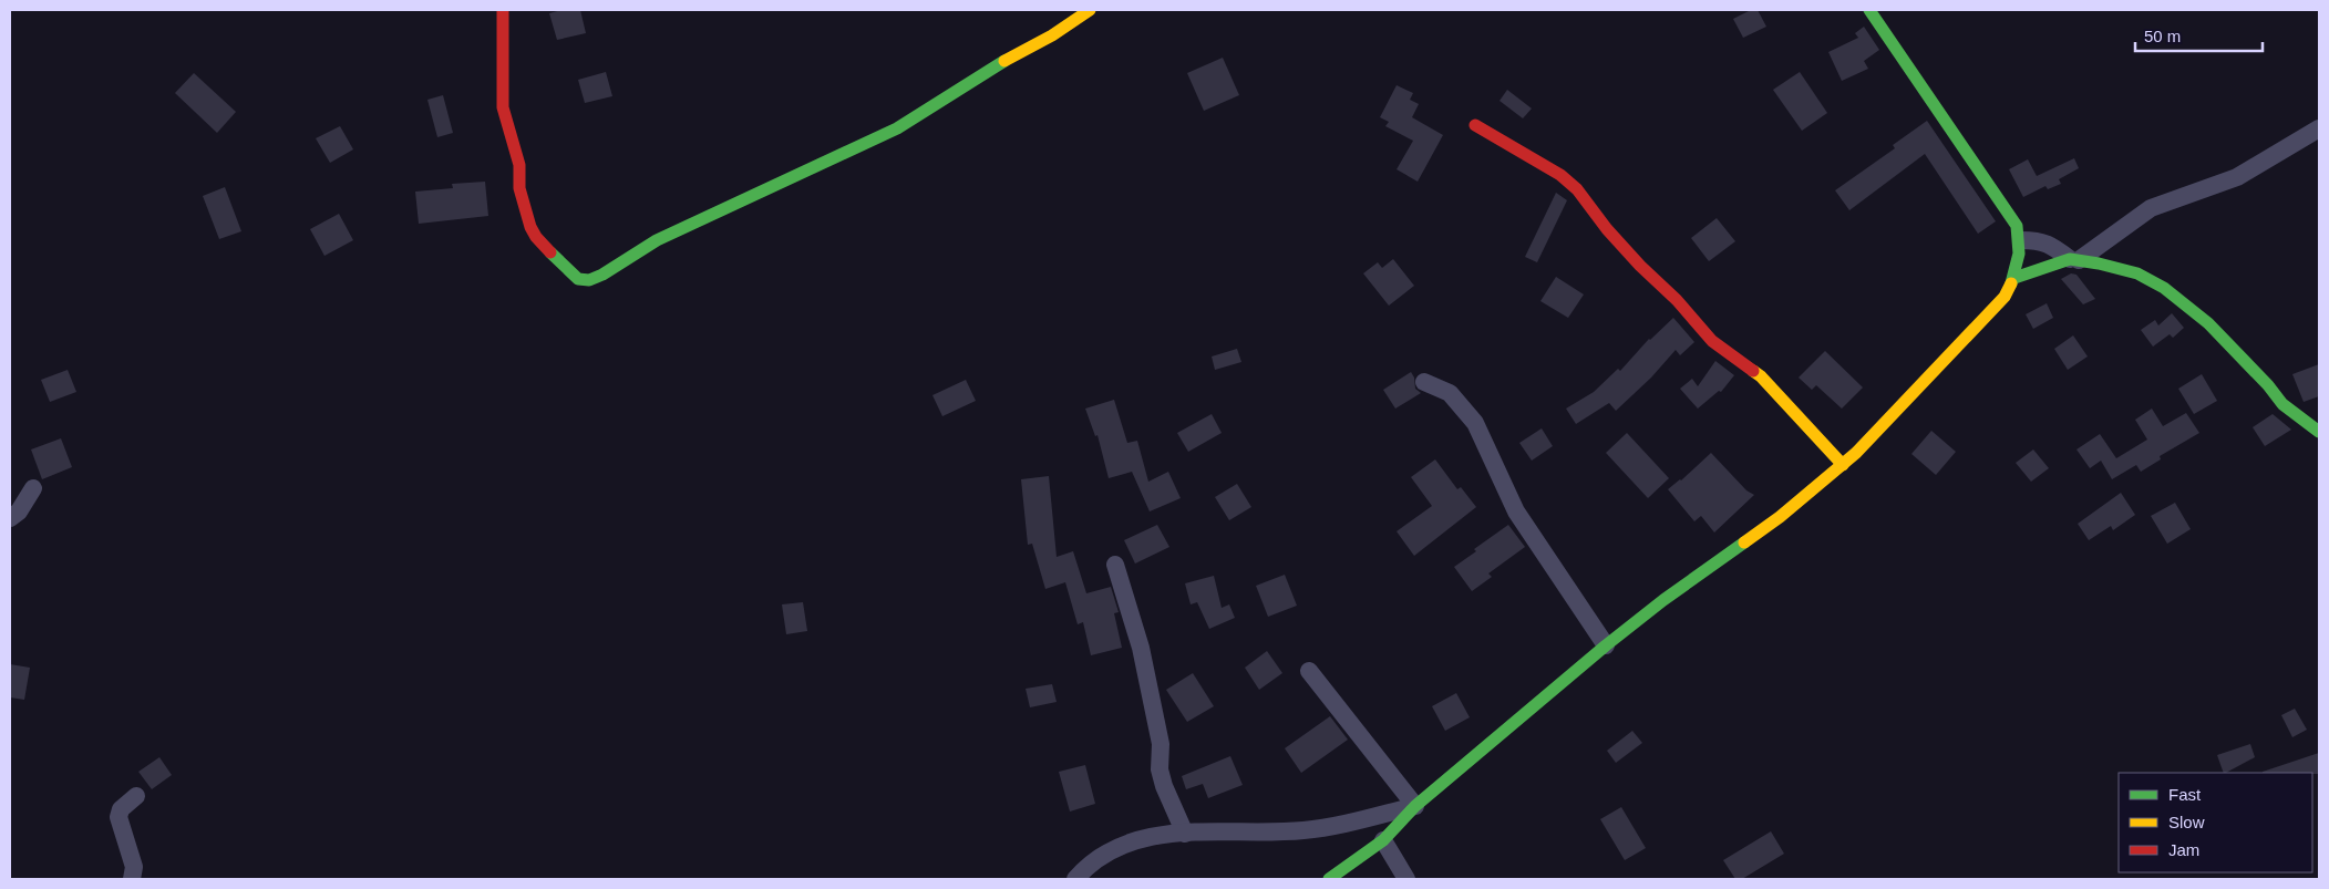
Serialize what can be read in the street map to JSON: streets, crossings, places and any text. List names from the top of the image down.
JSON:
{
  "legend": ["Fast", "Slow", "Jam"],
  "scale_bar": "50 m"
}
